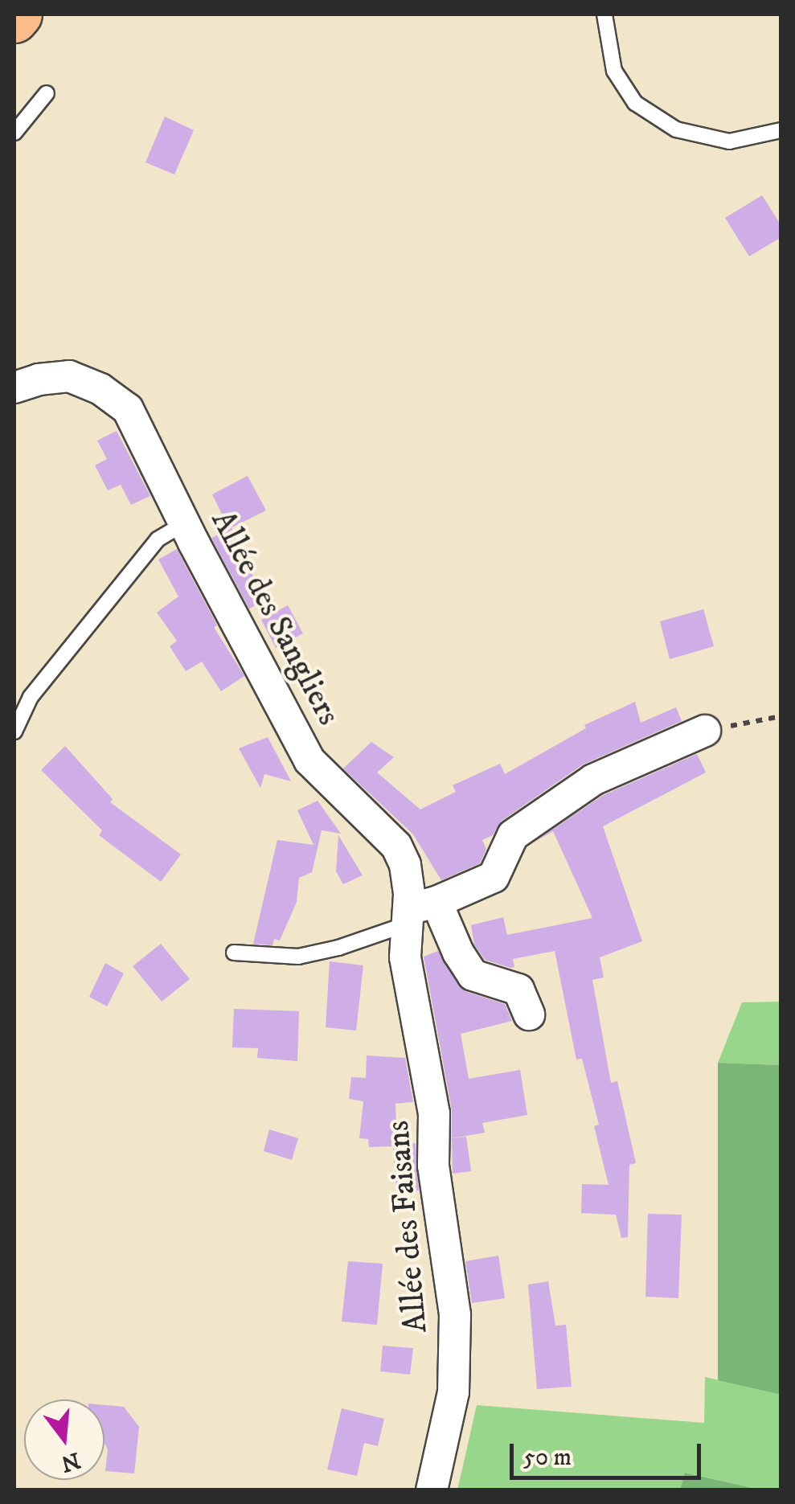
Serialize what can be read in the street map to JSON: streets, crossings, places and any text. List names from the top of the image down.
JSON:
{
  "streets": {
    "street": ["Allée des Sangliers", "Allée des Faisans"]
  },
  "crossings": [
    ["Allée des Sangliers", "Allée des Faisans"]
  ],
  "scale_bar": "50 m",
  "north": "bottom"
}
